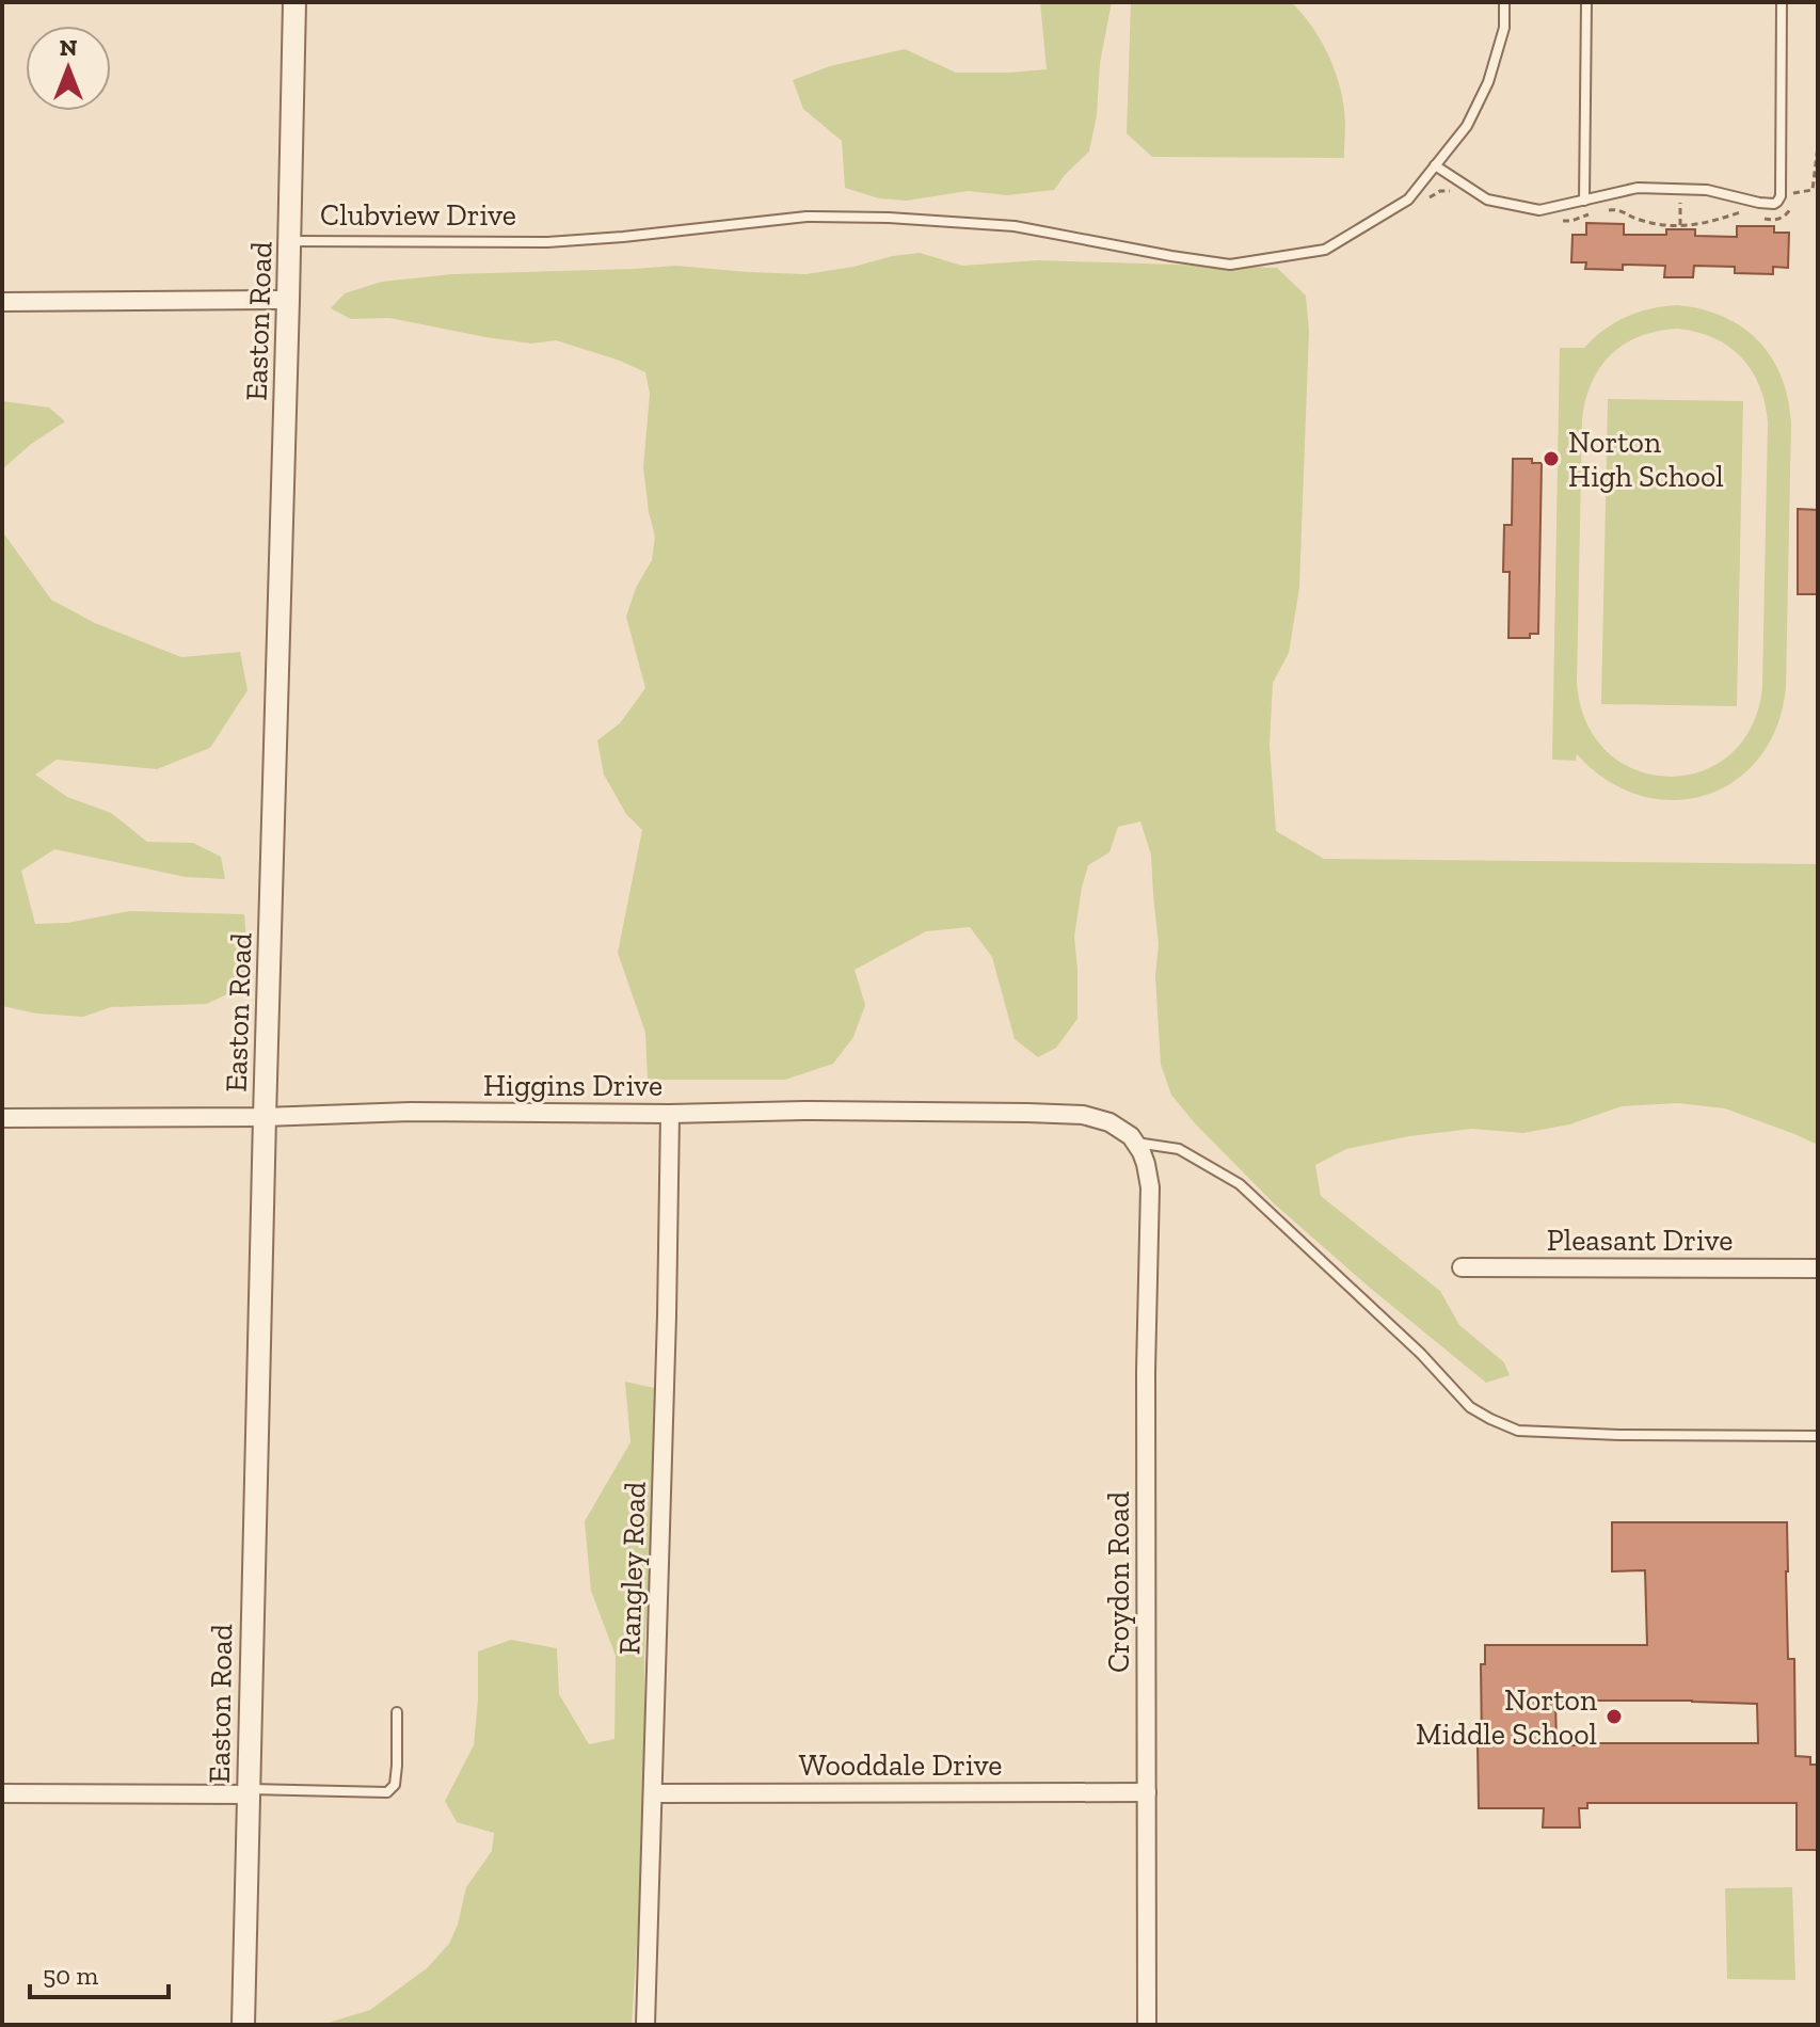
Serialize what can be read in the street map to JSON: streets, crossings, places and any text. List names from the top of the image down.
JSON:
{
  "streets": {
    "street": [
      "Easton Road",
      "Higgins Drive",
      "Pleasant Drive",
      "Rangley Road",
      "Croydon Road",
      "Wooddale Drive"
    ],
    "lane": ["Clubview Drive"]
  },
  "crossings": [
    ["Clubview Drive", "Easton Road"],
    ["Easton Road", "Higgins Drive"],
    ["Higgins Drive", "Rangley Road"],
    ["Higgins Drive", "Croydon Road"],
    ["Rangley Road", "Wooddale Drive"],
    ["Croydon Road", "Wooddale Drive"]
  ],
  "places": ["Norton High School", "Norton Middle School"],
  "scale_bar": "50 m",
  "north": "top"
}
